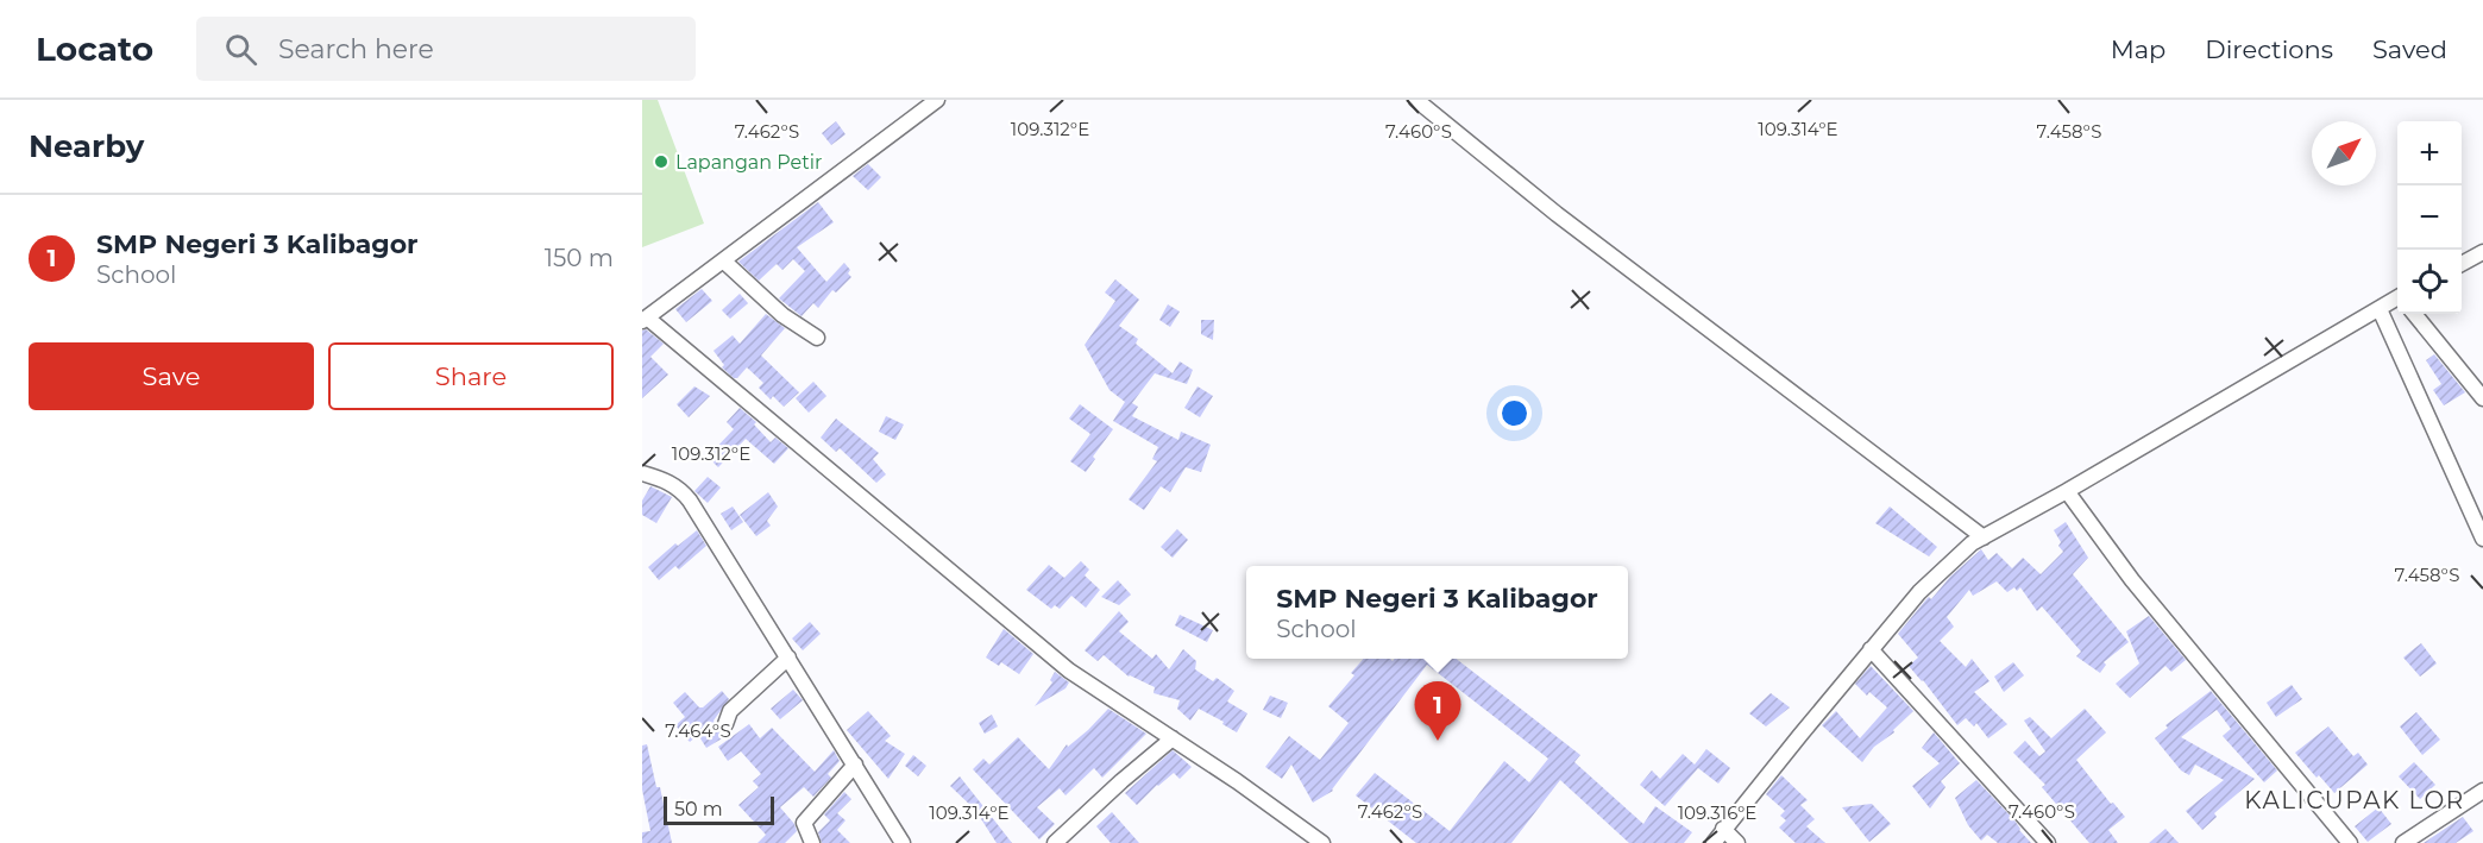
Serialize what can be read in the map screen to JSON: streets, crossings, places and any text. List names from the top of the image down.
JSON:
{
  "districts": ["KALICUPAK LOR"],
  "places": ["Lapangan Petir"],
  "scale_bar": "50 m",
  "north": "top right",
  "page": {
    "header": "Locato",
    "search": "Search here",
    "nav": ["Map", "Directions", "Saved"],
    "heading": "Nearby",
    "map_buttons": ["+", "−"],
    "list": [
      {
        "mark": "1",
        "name": "SMP Negeri 3 Kalibagor",
        "note": "School",
        "value": "150 m"
      }
    ],
    "buttons": ["Save", "Share"],
    "popup": ["SMP Negeri 3 Kalibagor", "School"],
    "pins": "1",
    "scale": "50 m"
  },
  "coordinates": [
    "109.312°E",
    "109.314°E",
    "7.462°S",
    "7.460°S",
    "7.458°S",
    "7.464°S",
    "109.316°E"
  ]
}
